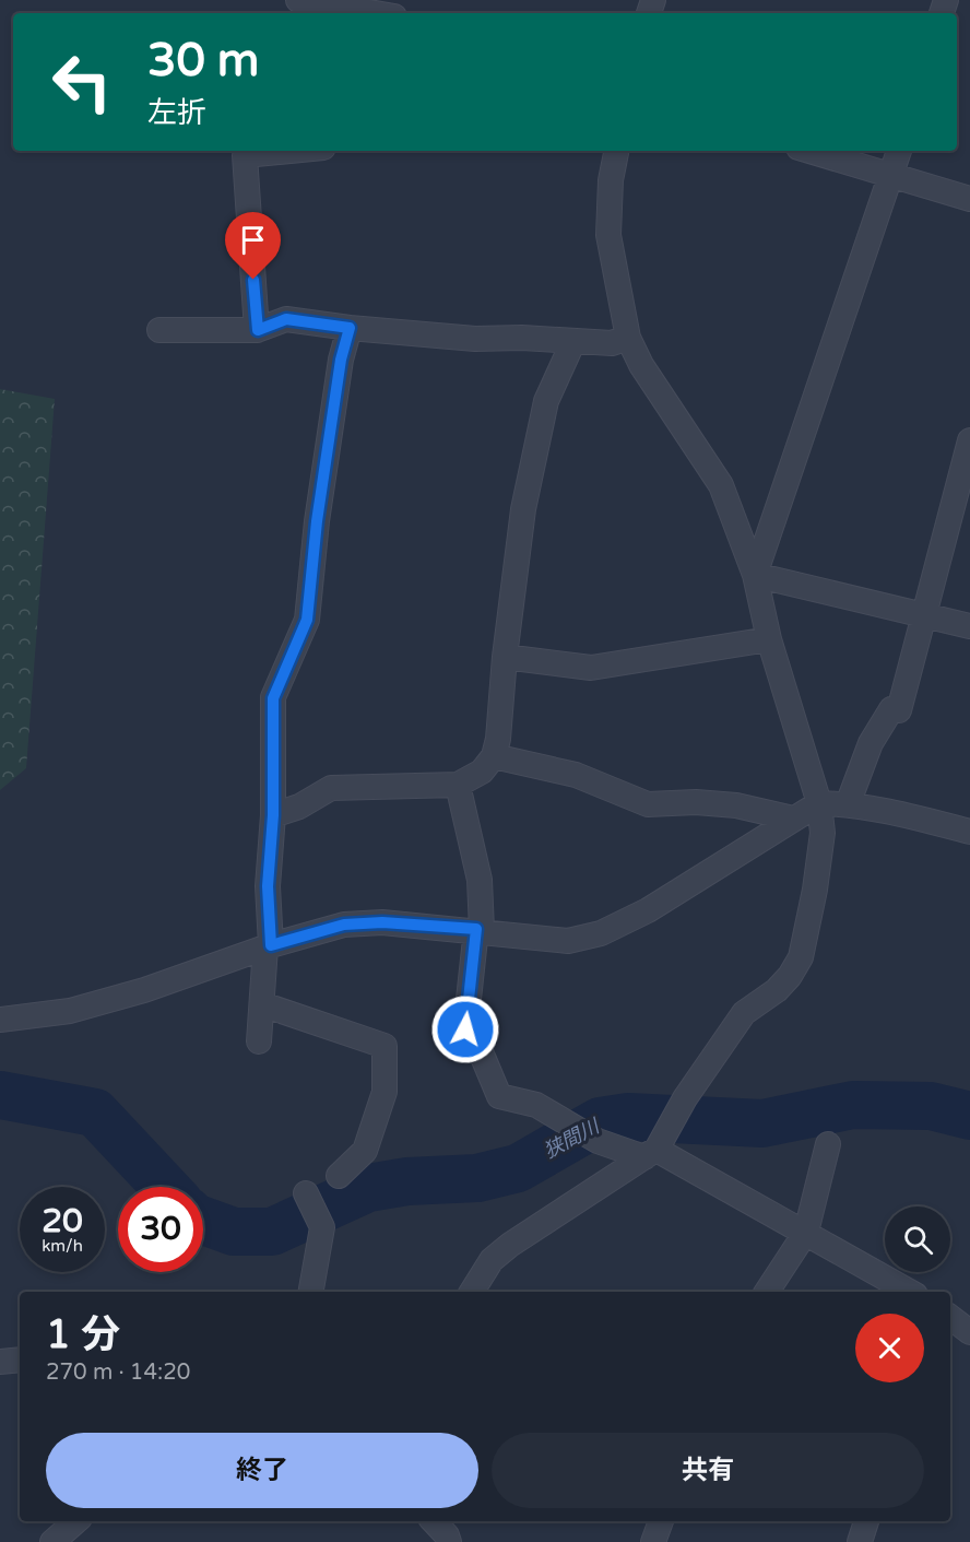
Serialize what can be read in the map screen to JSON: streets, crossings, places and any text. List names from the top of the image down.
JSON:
{
  "water": ["狭間川"],
  "page": {
    "turn": ["30 m", "左折"],
    "speed": "20 km/h",
    "limit": "30",
    "heading": ["1 分", "270 m · 14:20"],
    "buttons": ["終了", "共有"]
  }
}
